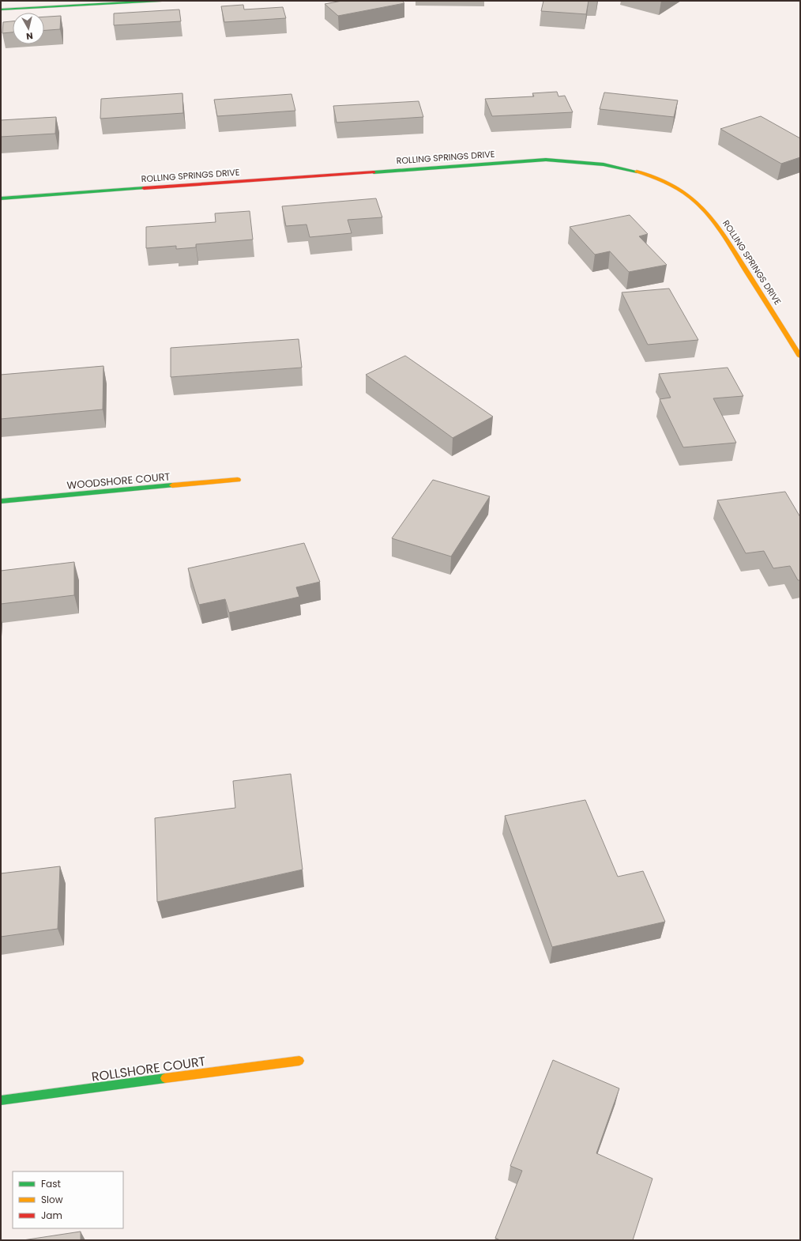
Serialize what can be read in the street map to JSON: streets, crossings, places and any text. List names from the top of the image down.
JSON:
{
  "streets": {
    "street": ["ROLLING SPRINGS DRIVE", "WOODSHORE COURT", "ROLLSHORE COURT"]
  },
  "legend": ["Fast", "Slow", "Jam"],
  "north": "bottom"
}
